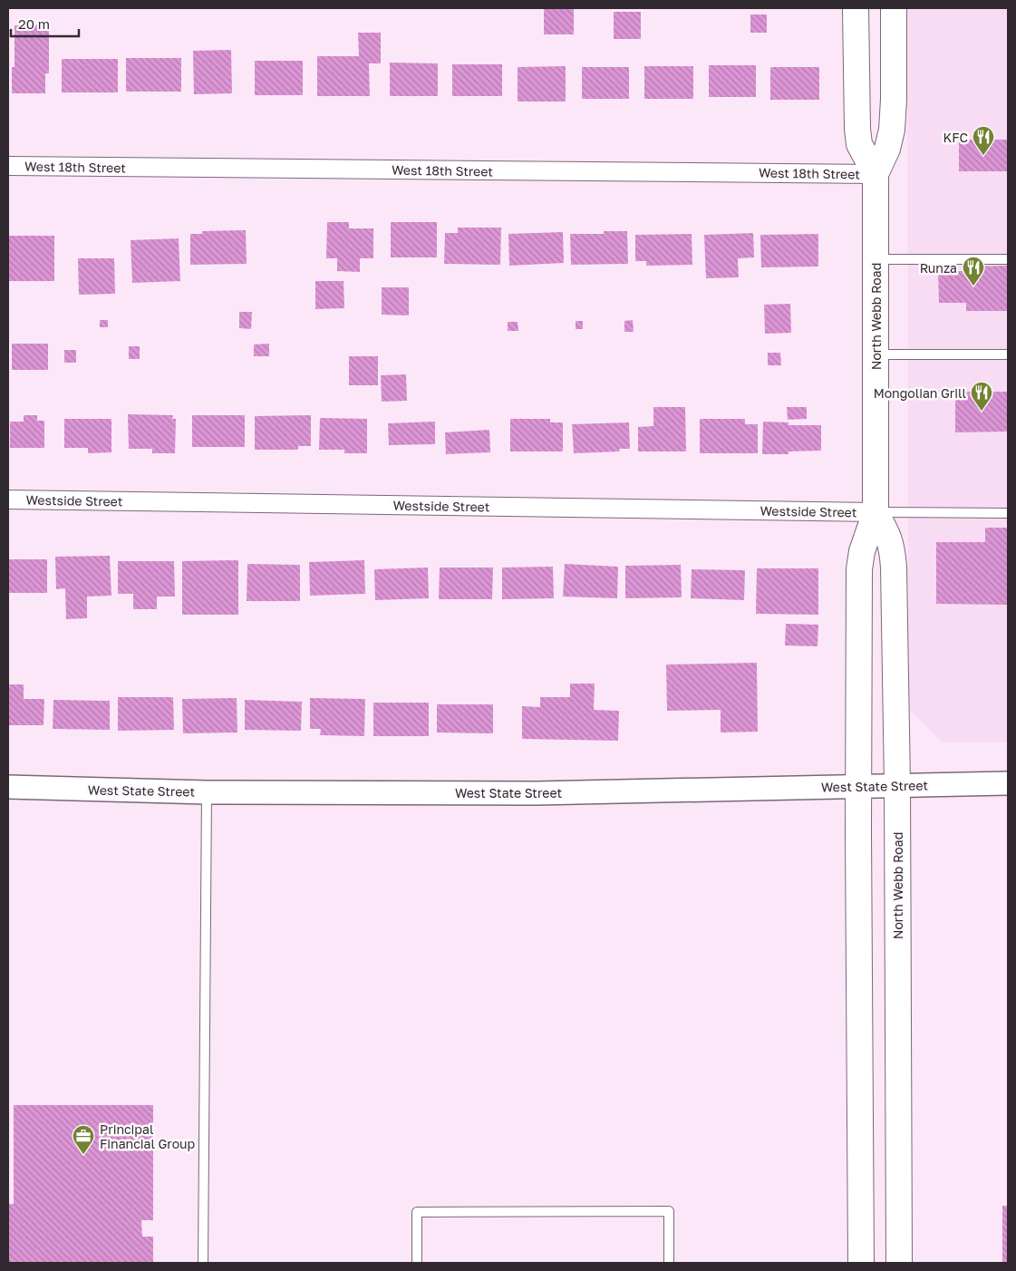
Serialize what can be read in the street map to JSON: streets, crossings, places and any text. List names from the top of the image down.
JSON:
{
  "streets": {
    "main road": ["North Webb Road"],
    "street": ["West 18th Street", "Westside Street", "West State Street"]
  },
  "crossings": [
    ["West 18th Street", "North Webb Road"],
    ["North Webb Road", "Westside Street"],
    ["North Webb Road", "West State Street"]
  ],
  "places": {
    "restaurant": ["KFC", "Runza", "Mongolian Grill"],
    "office": ["Principal Financial Group"]
  },
  "scale_bar": "20 m"
}
